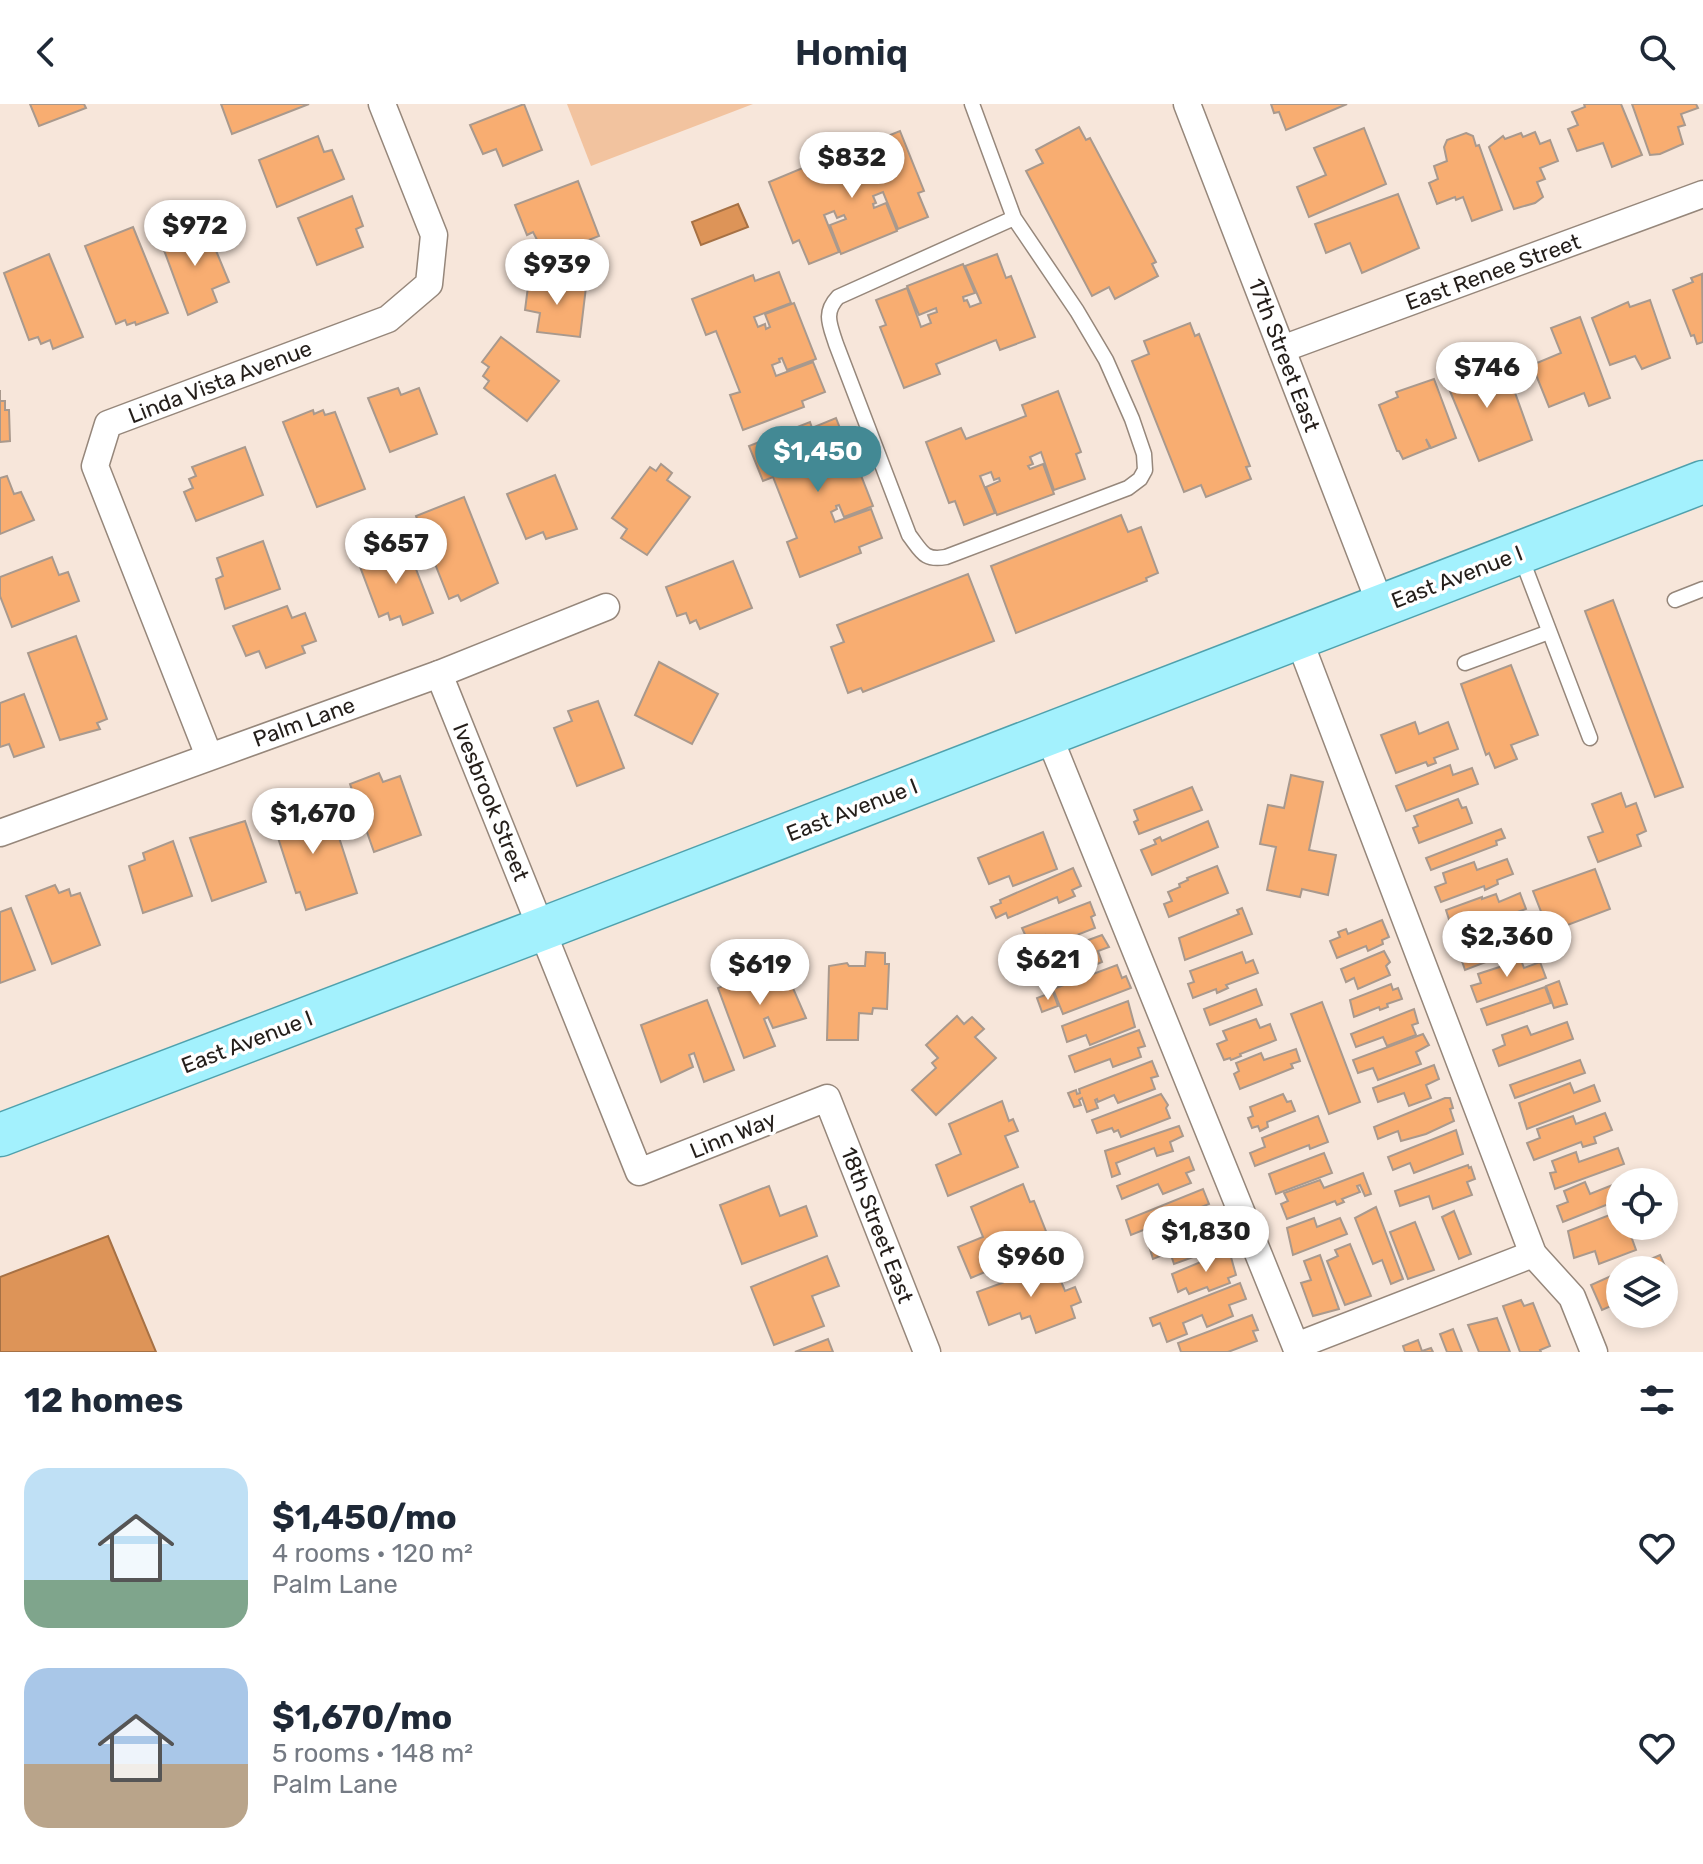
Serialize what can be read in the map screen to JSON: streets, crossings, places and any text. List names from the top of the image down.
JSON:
{
  "streets": {
    "main road": ["East Avenue I"],
    "street": [
      "East Renee Street",
      "17th Street East",
      "Linda Vista Avenue",
      "Palm Lane",
      "Ivesbrook Street",
      "Linn Way",
      "18th Street East"
    ]
  },
  "crossings": [
    ["East Renee Street", "17th Street East"],
    ["17th Street East", "East Avenue I"],
    ["Linda Vista Avenue", "Palm Lane"],
    ["East Avenue I", "Ivesbrook Street"],
    ["East Avenue I", "Linn Way"],
    ["Palm Lane", "Ivesbrook Street"],
    ["Ivesbrook Street", "Linn Way"],
    ["Linn Way", "18th Street East"]
  ],
  "page": {
    "header": "Homiq",
    "price": [
      "$832",
      "$972",
      "$939",
      "$746",
      "$1,450",
      "$657",
      "$1,670",
      "$2,360",
      "$621",
      "$619",
      "$1,830",
      "$960"
    ],
    "heading": "12 homes",
    "list": [
      {
        "name": "$1,450/mo",
        "note": "4 rooms · 120 m² · Palm Lane"
      },
      {
        "name": "$1,670/mo",
        "note": "5 rooms · 148 m² · Palm Lane"
      }
    ]
  }
}
